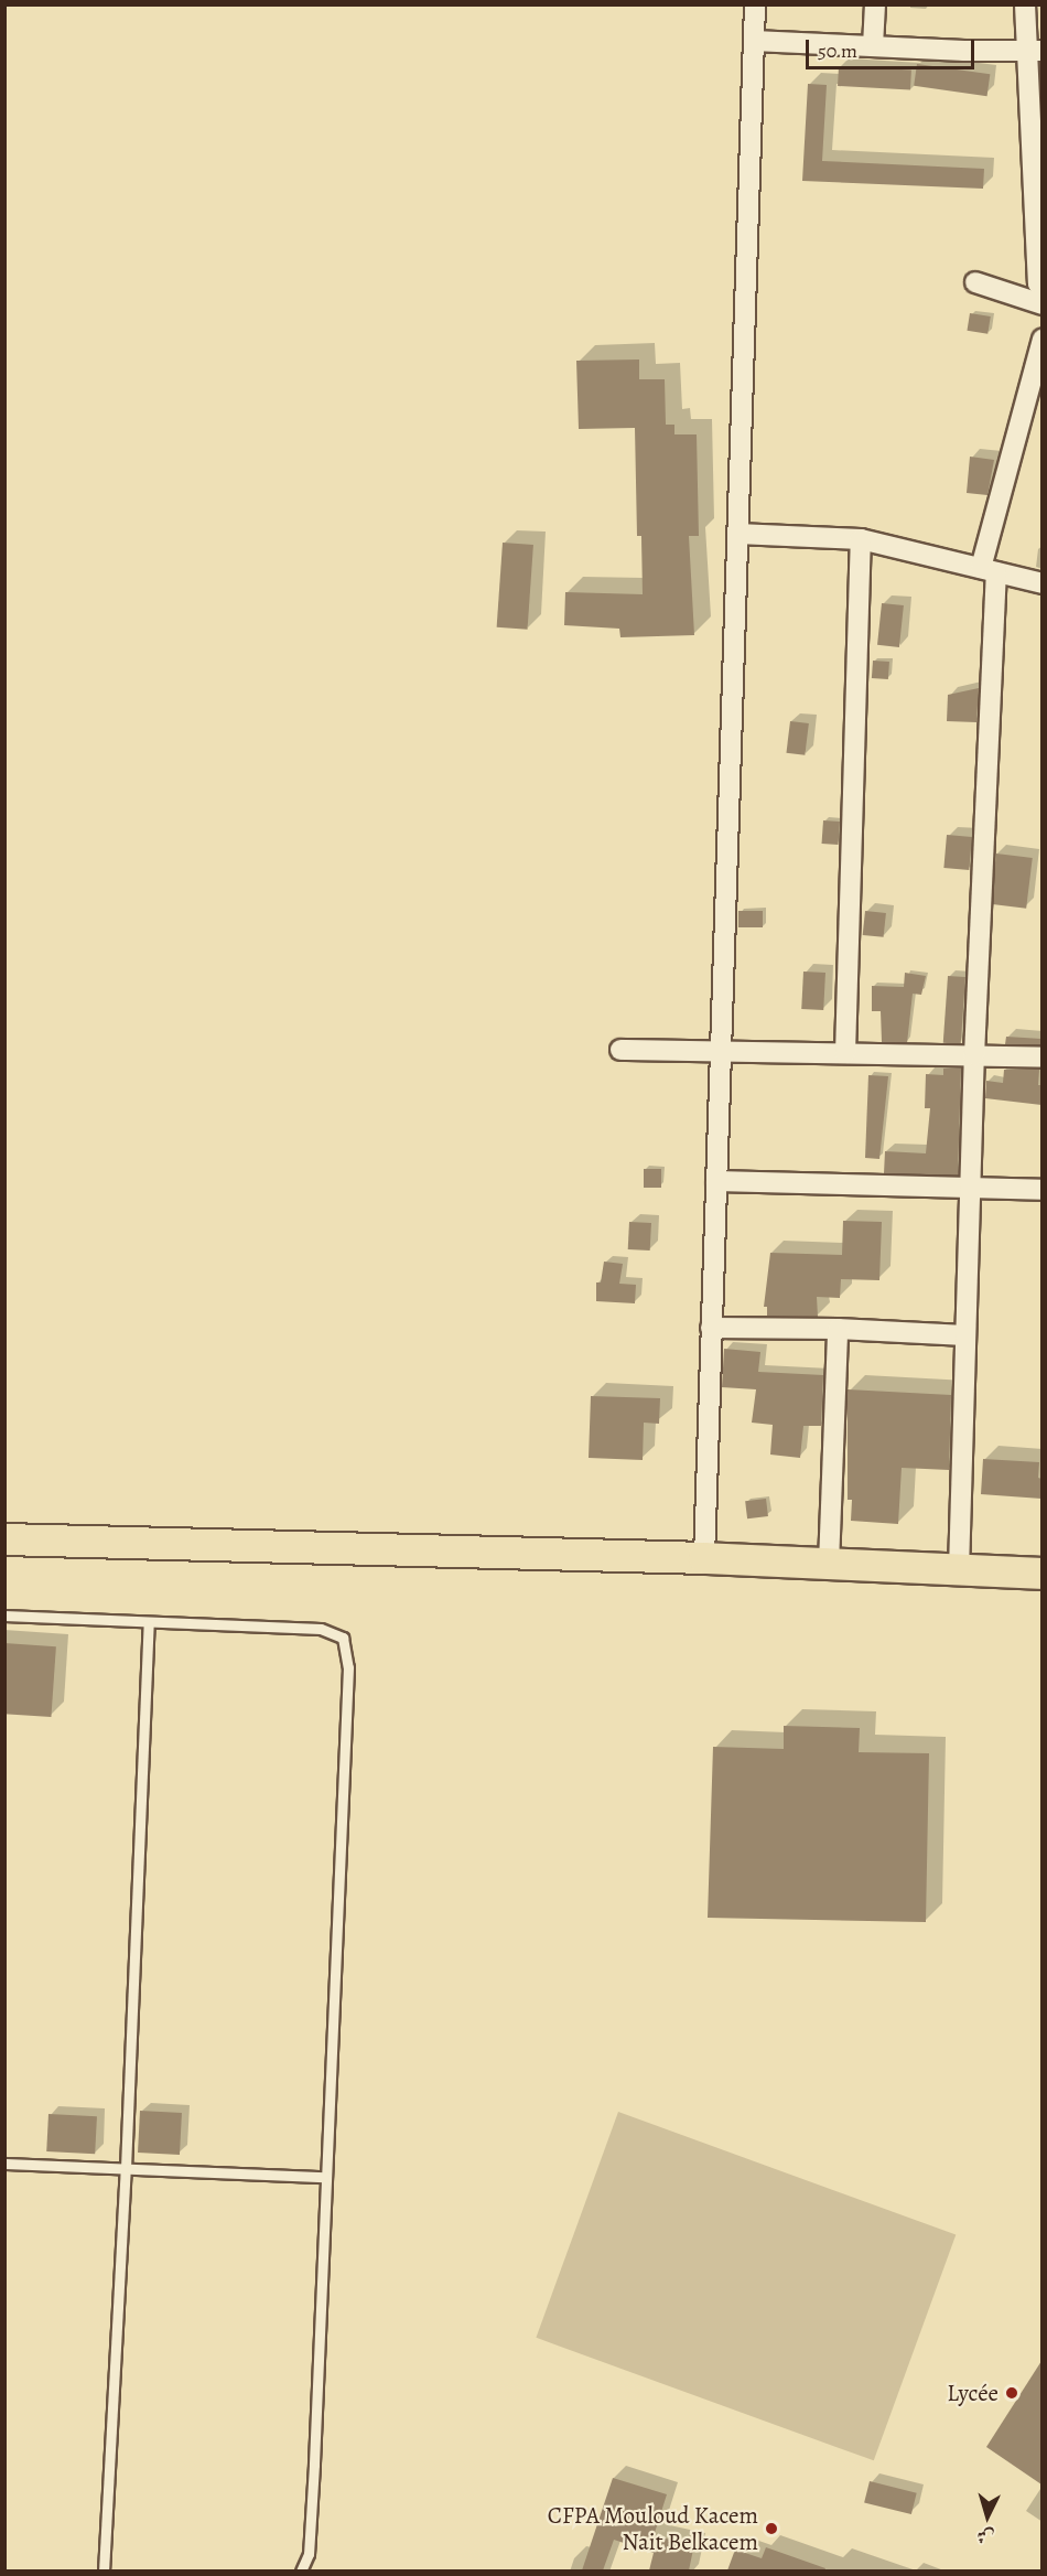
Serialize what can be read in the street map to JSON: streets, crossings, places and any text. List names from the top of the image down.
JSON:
{
  "places": ["Lycée", "CFPA Mouloud Kacem Nait Belkacem"],
  "scale_bar": "50 m",
  "north": "bottom"
}
